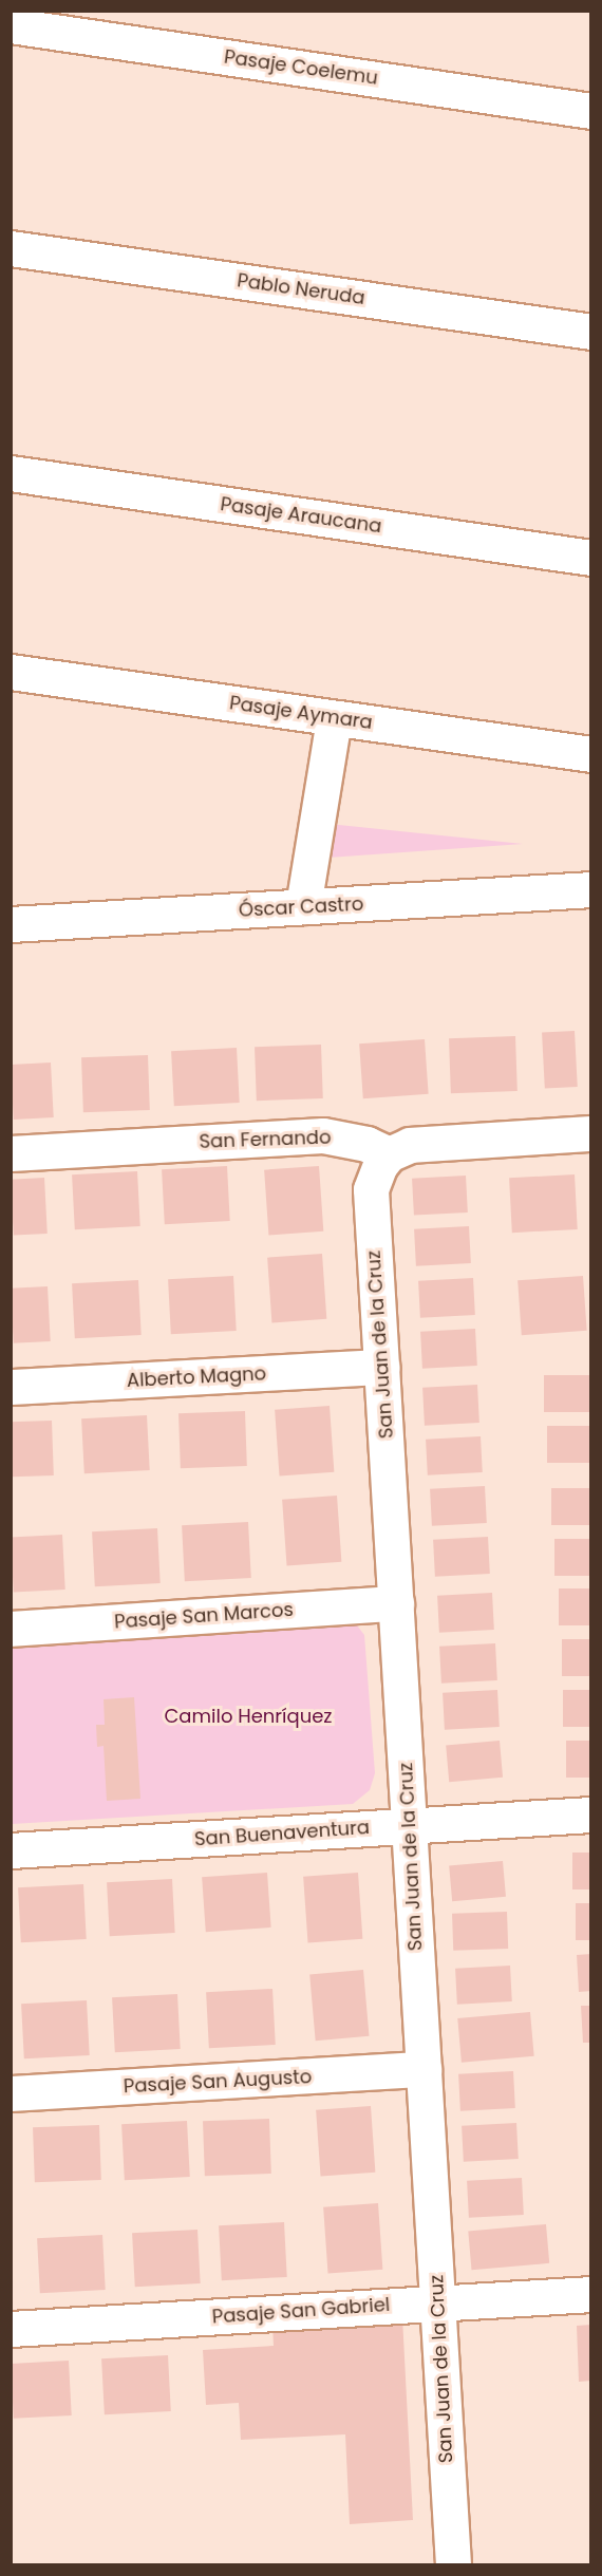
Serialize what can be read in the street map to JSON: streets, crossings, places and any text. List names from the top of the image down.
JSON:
{
  "streets": {
    "street": [
      "Pasaje Coelemu",
      "Pablo Neruda",
      "Pasaje Araucana",
      "Pasaje Aymara",
      "Óscar Castro",
      "San Fernando",
      "San Juan de la Cruz",
      "Alberto Magno",
      "Pasaje San Marcos",
      "San Buenaventura",
      "Pasaje San Augusto",
      "Pasaje San Gabriel"
    ]
  },
  "crossings": [
    ["San Fernando", "San Juan de la Cruz"],
    ["San Juan de la Cruz", "Alberto Magno"],
    ["San Juan de la Cruz", "Pasaje San Marcos"],
    ["San Juan de la Cruz", "San Buenaventura"],
    ["San Juan de la Cruz", "Pasaje San Augusto"],
    ["San Juan de la Cruz", "Pasaje San Gabriel"]
  ],
  "parks": ["Camilo Henríquez"]
}
